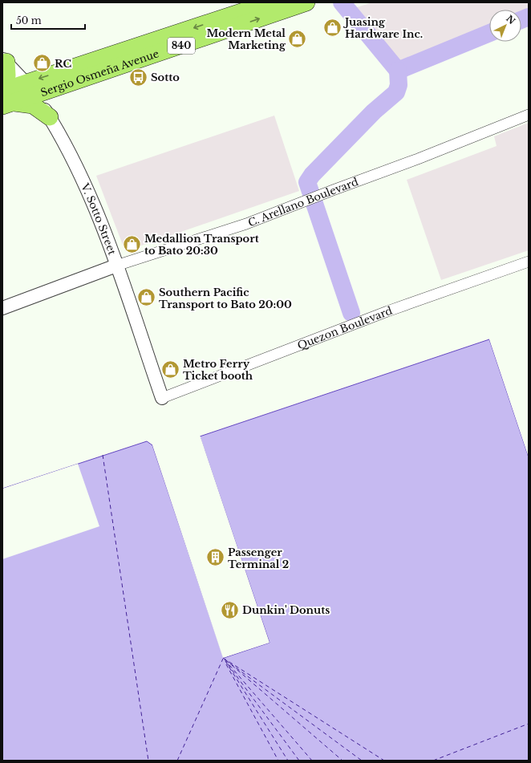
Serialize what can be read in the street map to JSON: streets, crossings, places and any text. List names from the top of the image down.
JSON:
{
  "streets": {
    "highway": ["840", "Sergio Osmeña Avenue"],
    "street": ["C. Arellano Boulevard", "V. Sotto Street", "Quezon Boulevard"]
  },
  "crossings": [
    ["Sergio Osmeña Avenue", "V. Sotto Street"],
    ["C. Arellano Boulevard", "V. Sotto Street"],
    ["V. Sotto Street", "Quezon Boulevard"]
  ],
  "places": {
    "shop": [
      "Juasing Hardware Inc.",
      "Modern Metal Marketing",
      "RC",
      "Medallion Transport to Bato 20:30",
      "Southern Pacific Transport to Bato 20:00",
      "Metro Ferry Ticket booth"
    ],
    "bus stop": ["Sotto"],
    "building": ["Passenger Terminal 2"],
    "restaurant": ["Dunkin' Donuts"]
  },
  "scale_bar": "50 m",
  "north": "top right"
}
